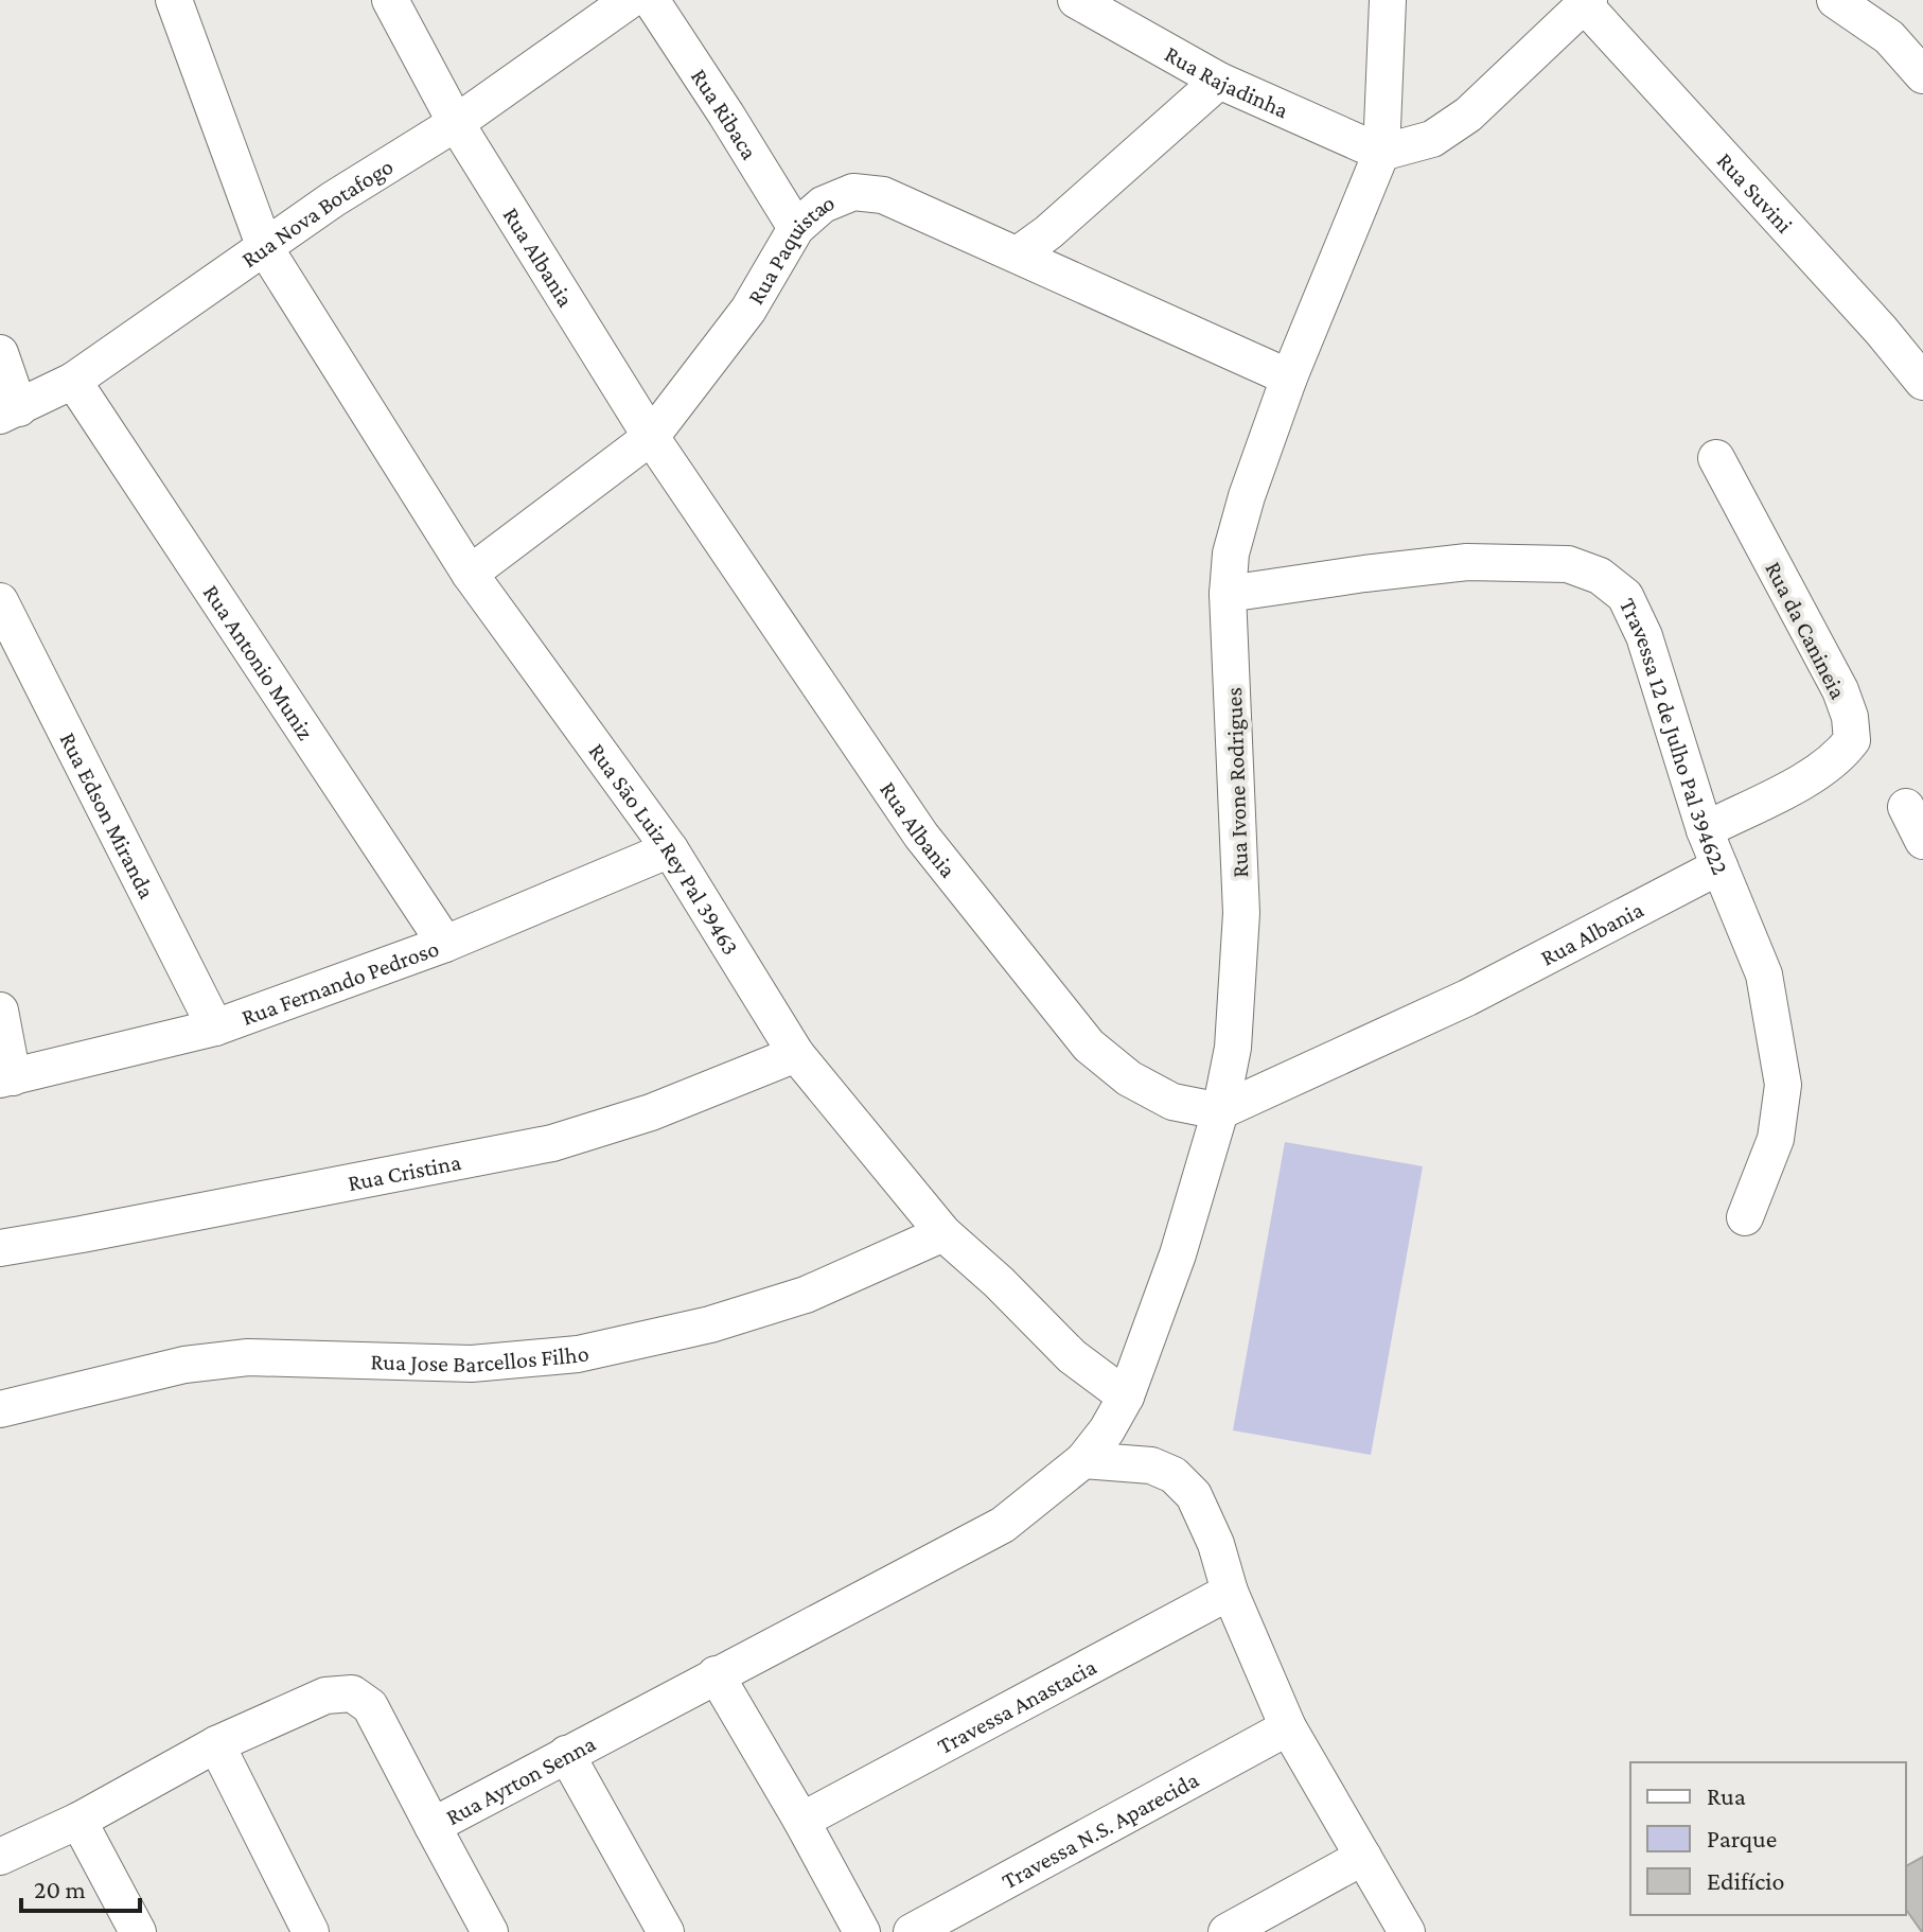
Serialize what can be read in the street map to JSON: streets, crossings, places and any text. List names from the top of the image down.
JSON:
{
  "streets": {
    "street": [
      "Rua Rajadinha",
      "Rua Ribaca",
      "Rua Suvini",
      "Rua Nova Botafogo",
      "Rua Paquistao",
      "Rua Albania",
      "Rua da Canineia",
      "Rua Antonio Muniz",
      "Travessa 12 de Julho Pal 394622",
      "Rua Ivone Rodrigues",
      "Rua Edson Miranda",
      "Rua Sāo Luiz Rey Pal 39463",
      "Rua Fernando Pedroso",
      "Rua Cristina",
      "Rua Jose Barcellos Filho",
      "Travessa Anastacia",
      "Rua Ayrton Senna",
      "Travessa N.S. Aparecida"
    ]
  },
  "crossings": [
    ["Rua Rajadinha", "Rua Ivone Rodrigues"],
    ["Rua Ribaca", "Rua Paquistao"],
    ["Rua Nova Botafogo", "Rua Albania"],
    ["Rua Nova Botafogo", "Rua Antonio Muniz"],
    ["Rua Nova Botafogo", "Rua Sāo Luiz Rey Pal 39463"],
    ["Rua Paquistao", "Rua Albania"],
    ["Rua Paquistao", "Rua Ivone Rodrigues"],
    ["Rua Paquistao", "Rua Sāo Luiz Rey Pal 39463"],
    ["Rua Albania", "Travessa 12 de Julho Pal 394622"],
    ["Rua Albania", "Rua Ivone Rodrigues"],
    ["Rua da Canineia", "Travessa 12 de Julho Pal 394622"],
    ["Rua Antonio Muniz", "Rua Fernando Pedroso"],
    ["Travessa 12 de Julho Pal 394622", "Rua Ivone Rodrigues"],
    ["Rua Ivone Rodrigues", "Rua Sāo Luiz Rey Pal 39463"],
    ["Rua Ivone Rodrigues", "Rua Ayrton Senna"],
    ["Rua Edson Miranda", "Rua Fernando Pedroso"],
    ["Rua Sāo Luiz Rey Pal 39463", "Rua Fernando Pedroso"],
    ["Rua Sāo Luiz Rey Pal 39463", "Rua Cristina"],
    ["Rua Sāo Luiz Rey Pal 39463", "Rua Jose Barcellos Filho"]
  ],
  "legend": ["Rua", "Parque", "Edifício"],
  "scale_bar": "20 m"
}
